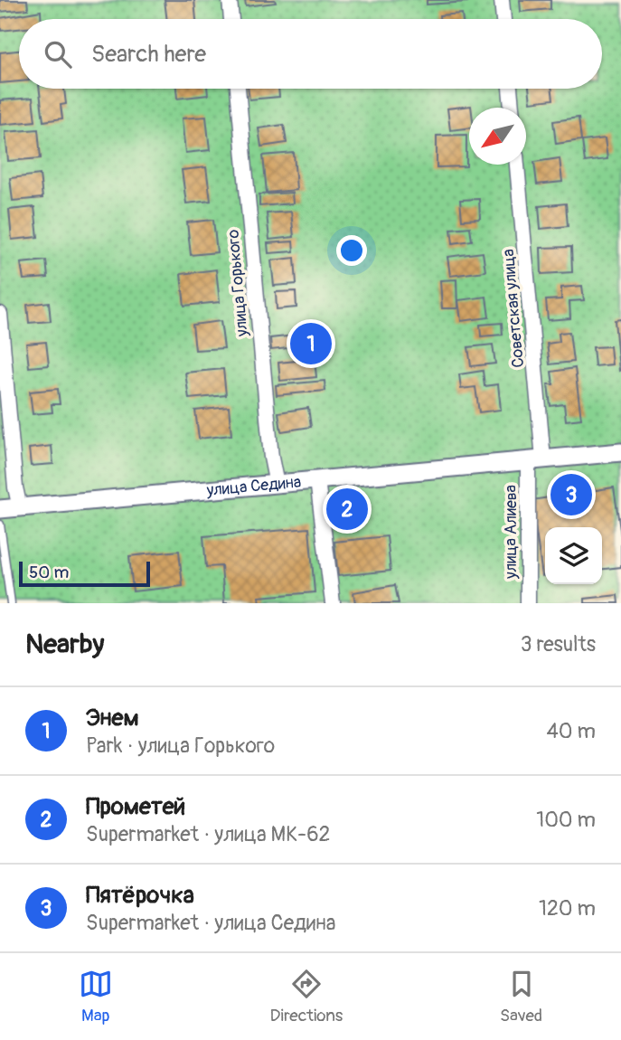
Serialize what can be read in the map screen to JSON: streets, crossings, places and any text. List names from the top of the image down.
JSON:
{
  "streets": {
    "street": [
      "улица Горького",
      "Советская улица",
      "улица Седина",
      "улица Алиева"
    ]
  },
  "crossings": [
    ["улица Горького", "улица Седина"],
    ["Советская улица", "улица Седина"],
    ["Советская улица", "улица Алиева"],
    ["улица Седина", "улица Алиева"]
  ],
  "scale_bar": "50 m",
  "north": "bottom left",
  "page": {
    "search": "Search here",
    "pins": ["1", "3", "2"],
    "scale": "50 m",
    "heading": ["Nearby", "3 results"],
    "list": [
      {
        "mark": "1",
        "name": "Энем",
        "note": "Park · улица Горького",
        "value": "40 m"
      },
      {
        "mark": "2",
        "name": "Прометей",
        "note": "Supermarket · улица МК-62",
        "value": "100 m"
      },
      {
        "mark": "3",
        "name": "Пятёрочка",
        "note": "Supermarket · улица Седина",
        "value": "120 m"
      }
    ],
    "nav": ["Map", "Directions", "Saved"]
  }
}
